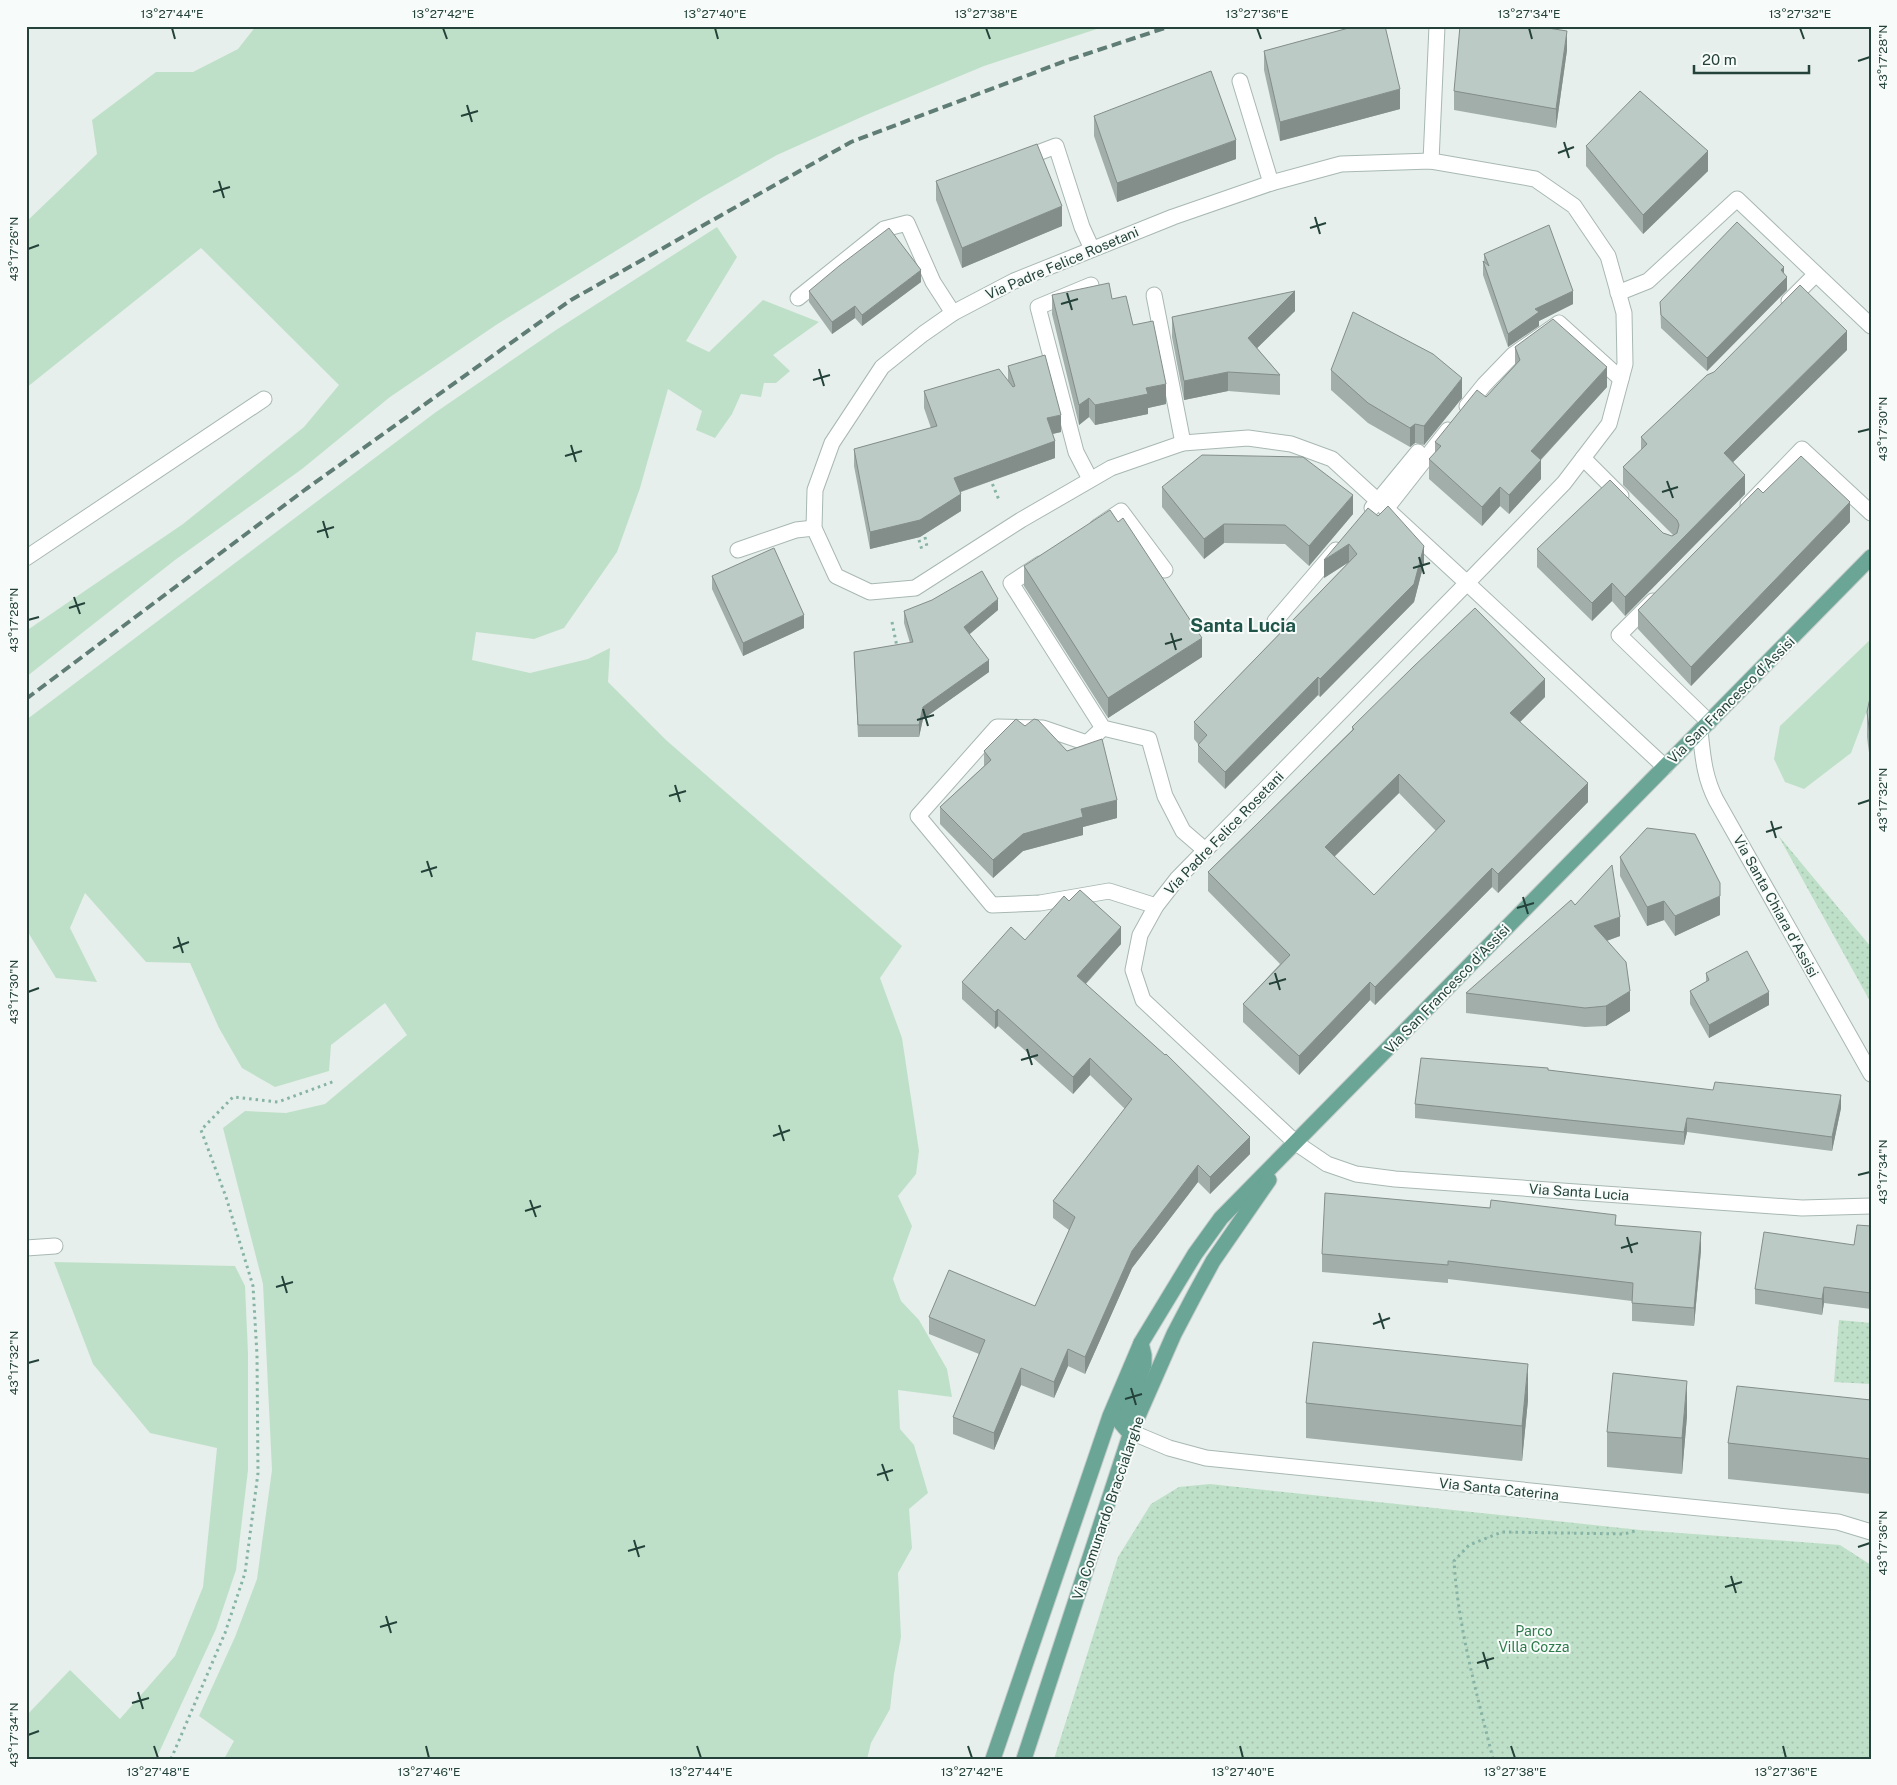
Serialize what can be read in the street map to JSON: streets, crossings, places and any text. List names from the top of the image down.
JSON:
{
  "streets": {
    "main road": ["Via San Francesco d'Assisi", "Via Comunardo Braccialarghe"],
    "street": [
      "Via Padre Felice Rosetani",
      "Via Santa Chiara d'Assisi",
      "Via Santa Lucia",
      "Via Santa Caterina"
    ]
  },
  "crossings": [
    ["Via Padre Felice Rosetani", "Via San Francesco d'Assisi"],
    ["Via Padre Felice Rosetani", "Via Santa Lucia"],
    ["Via Padre Felice Rosetani", "Via Comunardo Braccialarghe"],
    ["Via San Francesco d'Assisi", "Via Santa Chiara d'Assisi"],
    ["Via San Francesco d'Assisi", "Via Santa Lucia"],
    ["Via San Francesco d'Assisi", "Via Comunardo Braccialarghe"],
    ["Via Santa Lucia", "Via Comunardo Braccialarghe"],
    ["Via Santa Caterina", "Via Comunardo Braccialarghe"]
  ],
  "districts": ["Santa Lucia"],
  "parks": ["Parco Villa Cozza"],
  "scale_bar": "20 m",
  "coordinates": [
    "13°27'44\"E",
    "13°27'42\"E",
    "13°27'40\"E",
    "13°27'38\"E",
    "13°27'36\"E",
    "13°27'34\"E",
    "13°27'32\"E",
    "43°17'28\"N",
    "43°17'26\"N",
    "43°17'30\"N",
    "43°17'32\"N",
    "43°17'34\"N",
    "43°17'36\"N",
    "13°27'48\"E",
    "13°27'46\"E"
  ]
}
